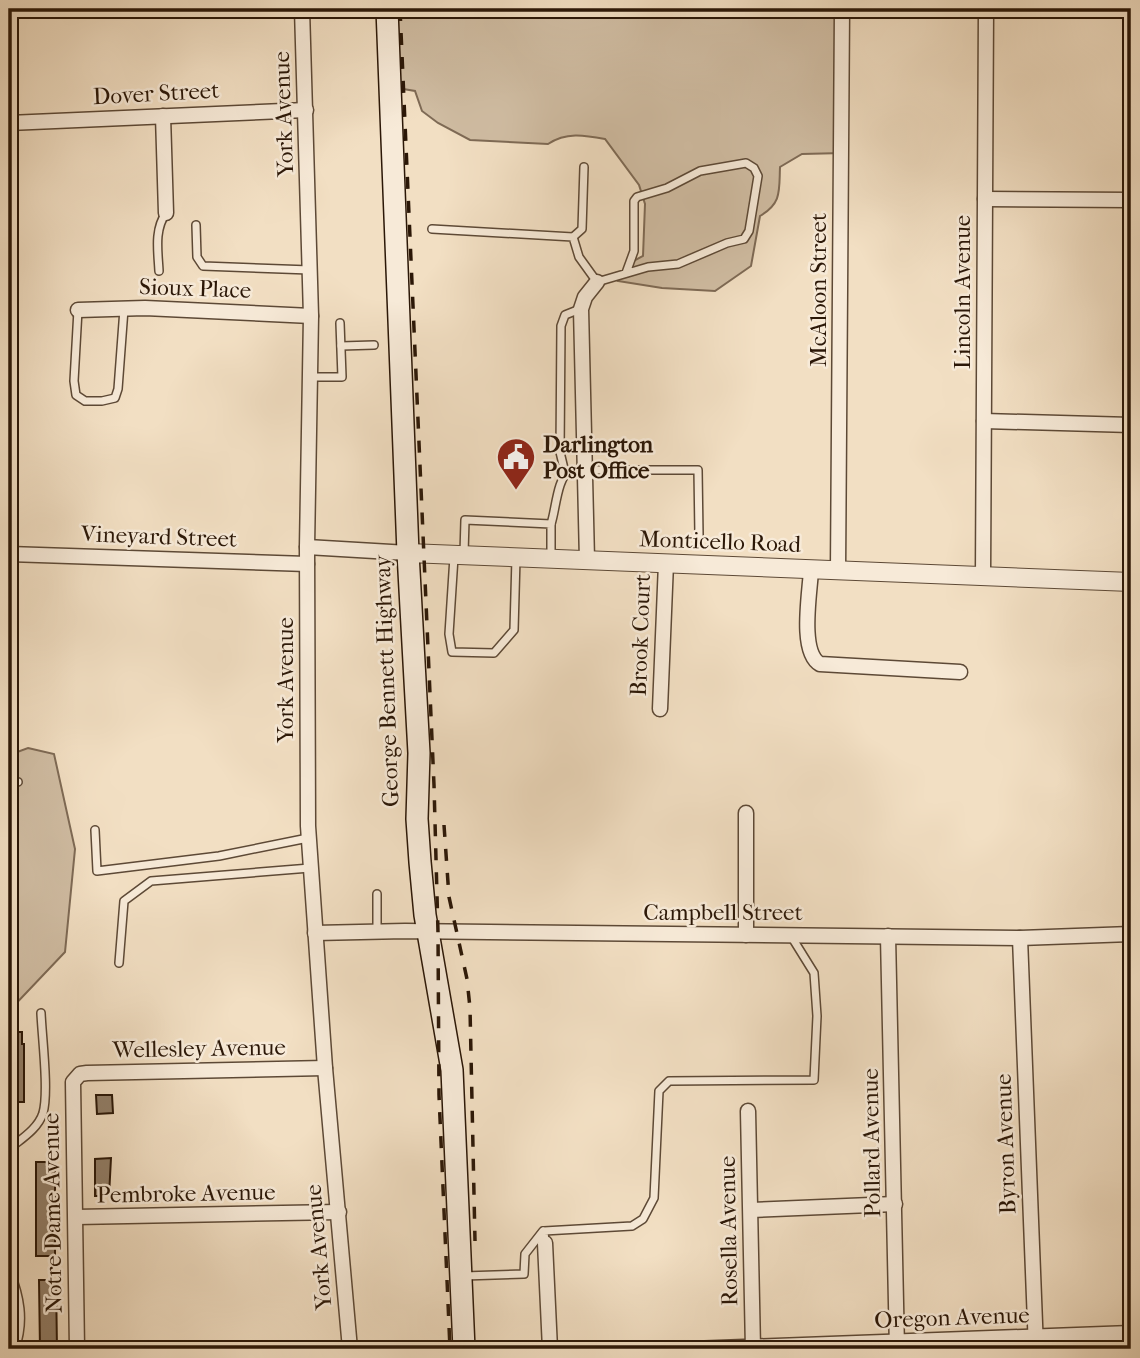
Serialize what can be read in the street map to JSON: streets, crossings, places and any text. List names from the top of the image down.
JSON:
{
  "streets": {
    "main road": ["George Bennett Highway"],
    "street": [
      "Dover Street",
      "York Avenue",
      "Sioux Place",
      "McAloon Street",
      "Lincoln Avenue",
      "Vineyard Street",
      "Monticello Road",
      "Brook Court",
      "Campbell Street",
      "Wellesley Avenue",
      "Pollard Avenue",
      "Byron Avenue",
      "Pembroke Avenue",
      "Notre Dame Avenue",
      "Rosella Avenue",
      "Oregon Avenue"
    ]
  },
  "crossings": [
    ["Dover Street", "York Avenue"],
    ["York Avenue", "Sioux Place"],
    ["York Avenue", "Vineyard Street"],
    ["York Avenue", "Monticello Road"],
    ["York Avenue", "Campbell Street"],
    ["York Avenue", "Wellesley Avenue"],
    ["York Avenue", "Pembroke Avenue"],
    ["McAloon Street", "Monticello Road"],
    ["Lincoln Avenue", "Monticello Road"],
    ["Monticello Road", "Brook Court"],
    ["Monticello Road", "George Bennett Highway"],
    ["George Bennett Highway", "Campbell Street"],
    ["Campbell Street", "Pollard Avenue"],
    ["Campbell Street", "Byron Avenue"],
    ["Wellesley Avenue", "Notre Dame Avenue"],
    ["Pollard Avenue", "Oregon Avenue"],
    ["Byron Avenue", "Oregon Avenue"],
    ["Pembroke Avenue", "Notre Dame Avenue"],
    ["Rosella Avenue", "Oregon Avenue"]
  ],
  "places": {
    "public building": ["Darlington Post Office"]
  }
}
